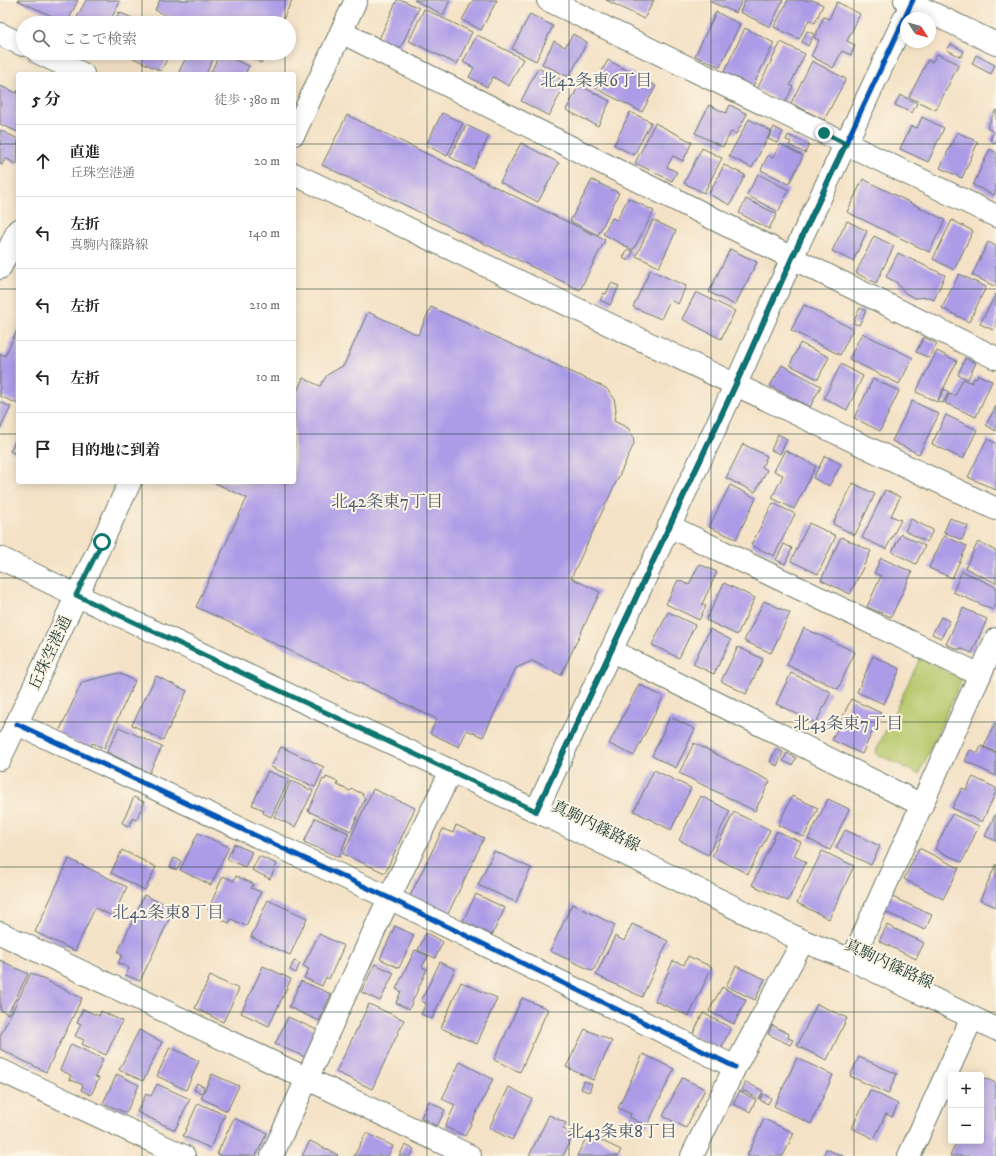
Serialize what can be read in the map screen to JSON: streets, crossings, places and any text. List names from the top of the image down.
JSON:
{
  "streets": {
    "street": ["丘珠空港通", "真駒内篠路線"]
  },
  "crossings": [
    ["丘珠空港通", "真駒内篠路線"]
  ],
  "districts": [
    "北42条東6丁目",
    "北42条東7丁目",
    "北43条東7丁目",
    "北42条東8丁目",
    "北43条東8丁目"
  ],
  "north": "bottom right",
  "page": {
    "search": "ここで検索",
    "heading": ["5 分", "徒歩 · 380 m"],
    "list": [
      ["直進", "丘珠空港通", "20 m"],
      ["左折", "真駒内篠路線", "140 m"],
      ["左折", "210 m"],
      ["左折", "10 m"],
      "目的地に到着"
    ],
    "map_buttons": ["+", "−"]
  }
}
